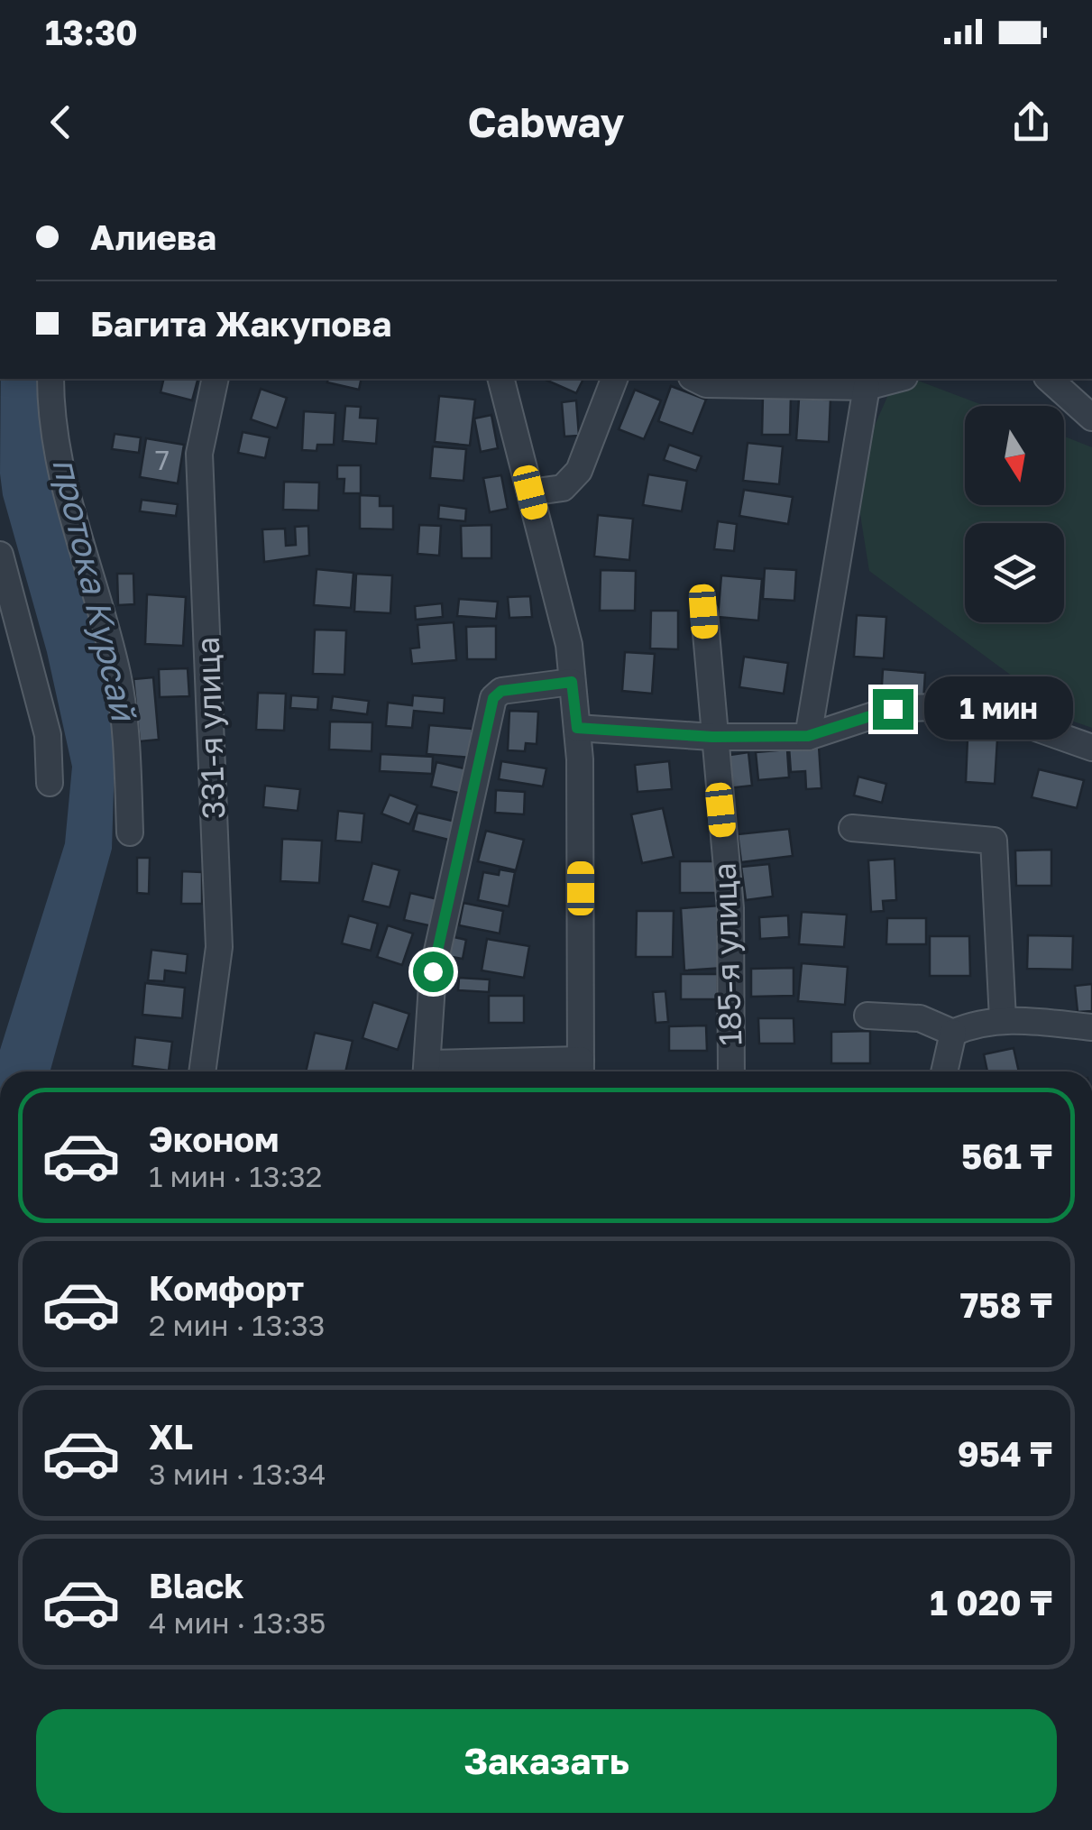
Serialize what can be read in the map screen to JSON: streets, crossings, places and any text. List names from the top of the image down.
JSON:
{
  "streets": {
    "street": ["331-я улица", "185-я улица"]
  },
  "water": ["протока Курсай"],
  "house_numbers": ["7"],
  "north": "bottom",
  "page": {
    "status": "13:30",
    "header": "Cabway",
    "banner": ["Алиева", "Багита Жакупова"],
    "bubble": "1 мин",
    "list": [
      {
        "name": "Эконом",
        "note": "1 мин · 13:32",
        "value": "561 ₸"
      },
      {
        "name": "Комфорт",
        "note": "2 мин · 13:33",
        "value": "758 ₸"
      },
      {
        "name": "XL",
        "note": "3 мин · 13:34",
        "value": "954 ₸"
      },
      {
        "name": "Black",
        "note": "4 мин · 13:35",
        "value": "1 020 ₸"
      }
    ],
    "buttons": "Заказать"
  }
}
